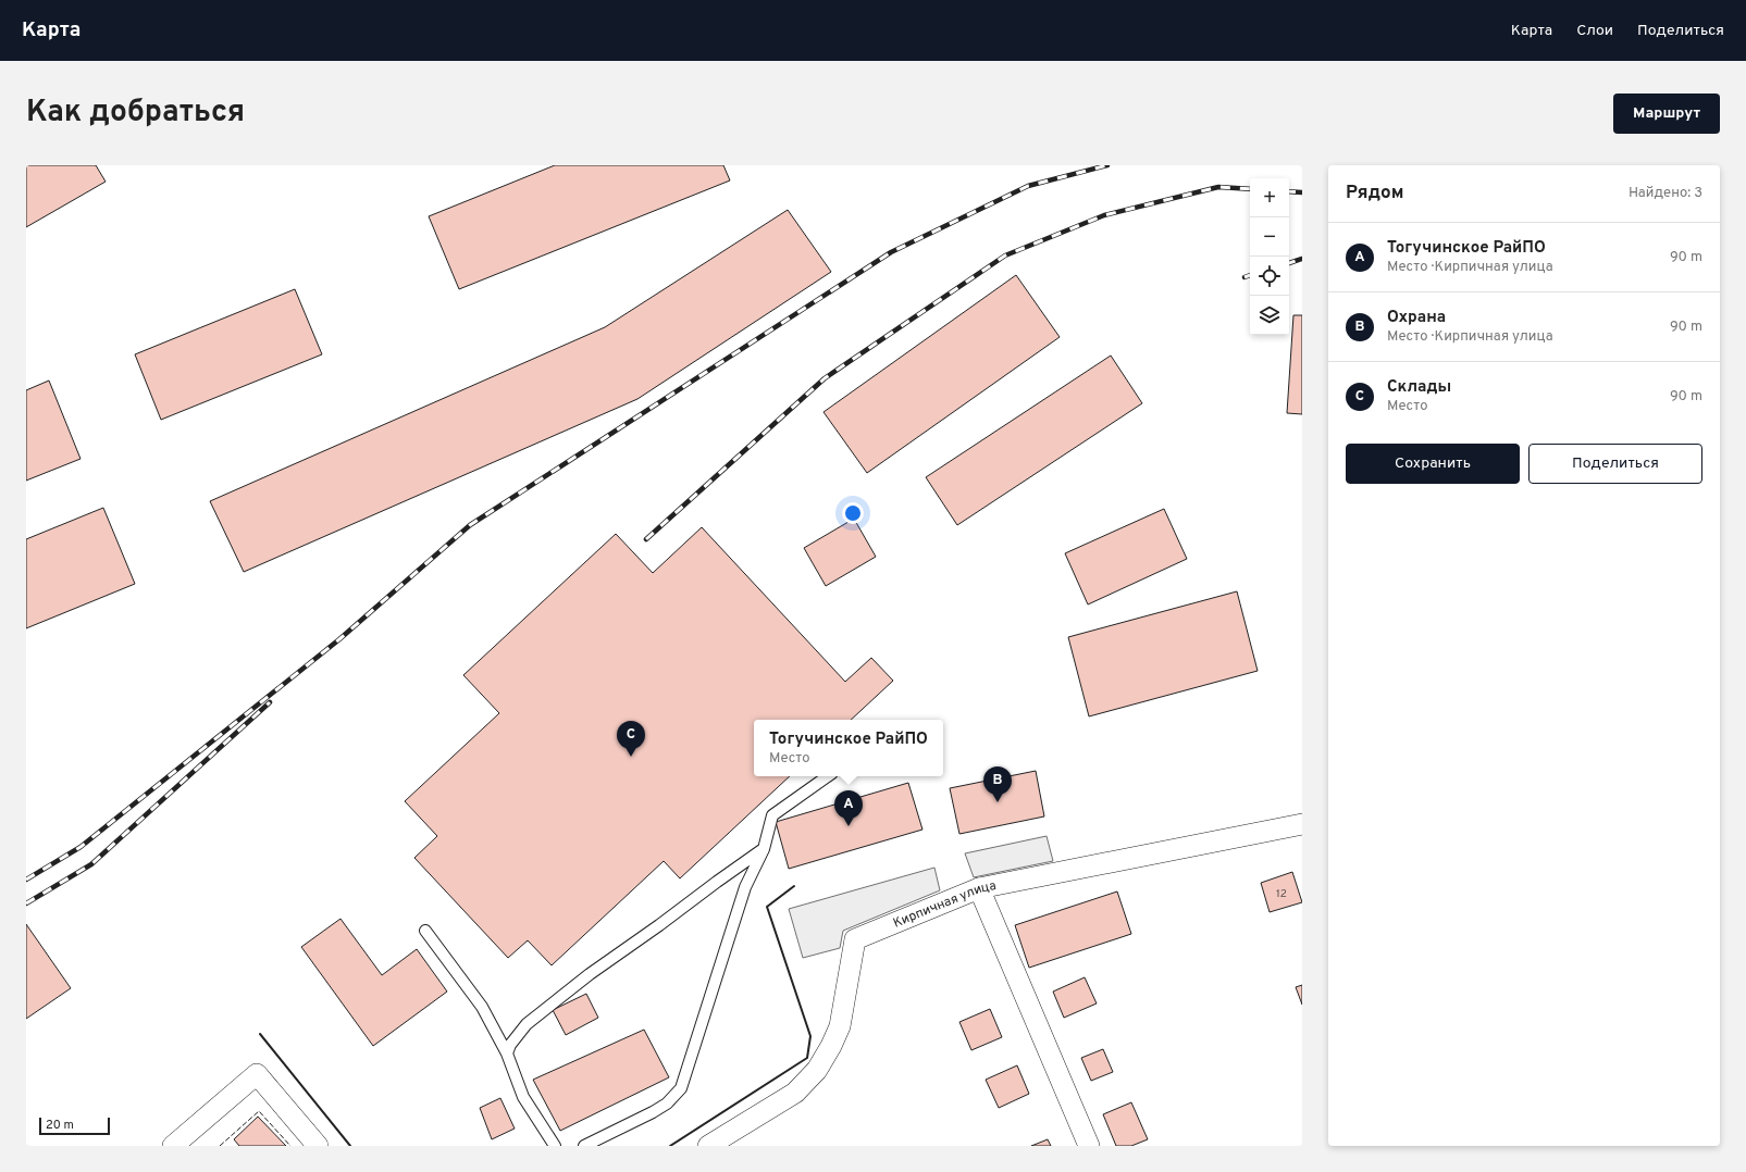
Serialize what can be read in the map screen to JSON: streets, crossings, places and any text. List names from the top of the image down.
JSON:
{
  "streets": {
    "street": ["Кирпичная улица"]
  },
  "house_numbers": ["12"],
  "scale_bar": "20 m",
  "page": {
    "header": "Карта",
    "nav": ["Карта", "Слои", "Поделиться"],
    "title": "Как добраться",
    "buttons": [
      "Маршрут",
      ["Сохранить", "Поделиться"]
    ],
    "heading": ["Рядом", "Найдено: 3"],
    "map_buttons": ["+", "−"],
    "list": [
      {
        "mark": "A",
        "name": "Тогучинское РайПО",
        "note": "Место · Кирпичная улица",
        "value": "90 m"
      },
      {
        "mark": "B",
        "name": "Охрана",
        "note": "Место · Кирпичная улица",
        "value": "90 m"
      },
      {
        "mark": "C",
        "name": "Склады",
        "note": "Место",
        "value": "90 m"
      }
    ],
    "popup": ["Тогучинское РайПО", "Место"],
    "pins": ["C", "B", "A"],
    "scale": "20 m"
  }
}
